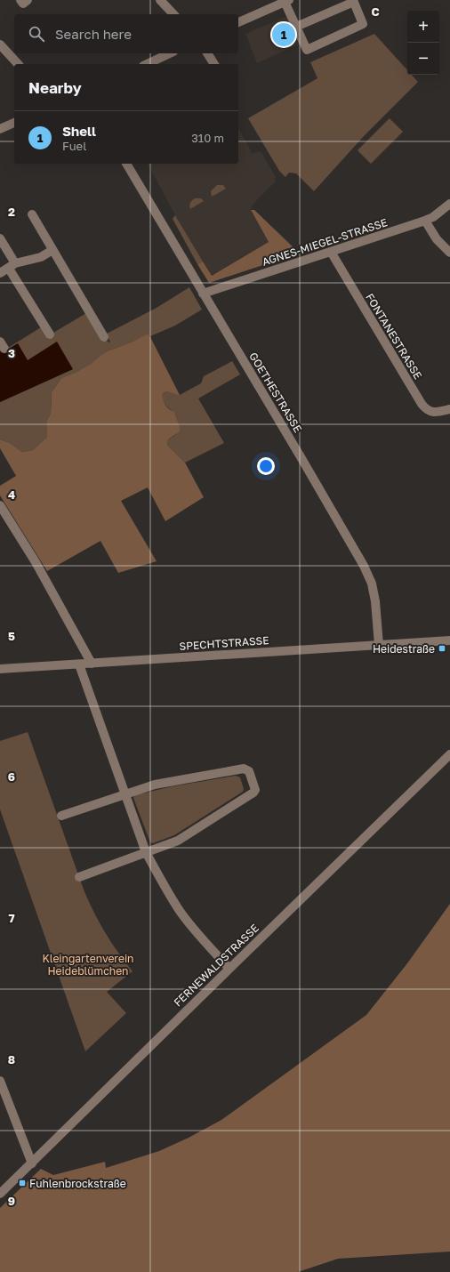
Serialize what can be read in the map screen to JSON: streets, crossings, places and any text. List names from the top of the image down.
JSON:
{
  "streets": {
    "street": [
      "AGNES-MIEGEL-STRASSE",
      "FONTANESTRASSE",
      "GOETHESTRASSE",
      "SPECHTSTRASSE",
      "FERNEWALDSTRASSE"
    ]
  },
  "crossings": [
    ["AGNES-MIEGEL-STRASSE", "FONTANESTRASSE"],
    ["AGNES-MIEGEL-STRASSE", "GOETHESTRASSE"],
    ["GOETHESTRASSE", "SPECHTSTRASSE"]
  ],
  "parks": ["Kleingartenverein Heideblümchen"],
  "places": {
    "transit": ["Heidestraße", "Fuhlenbrockstraße"]
  },
  "page": {
    "map_buttons": ["+", "−"],
    "search": "Search here",
    "pins": "1",
    "heading": "Nearby",
    "list": [
      {
        "mark": "1",
        "name": "Shell",
        "note": "Fuel",
        "value": "310 m"
      }
    ]
  },
  "grid": {
    "columns": ["C"],
    "rows": [
      "2",
      "3",
      "4",
      "5",
      "6",
      "7",
      "8",
      "9"
    ]
  }
}
